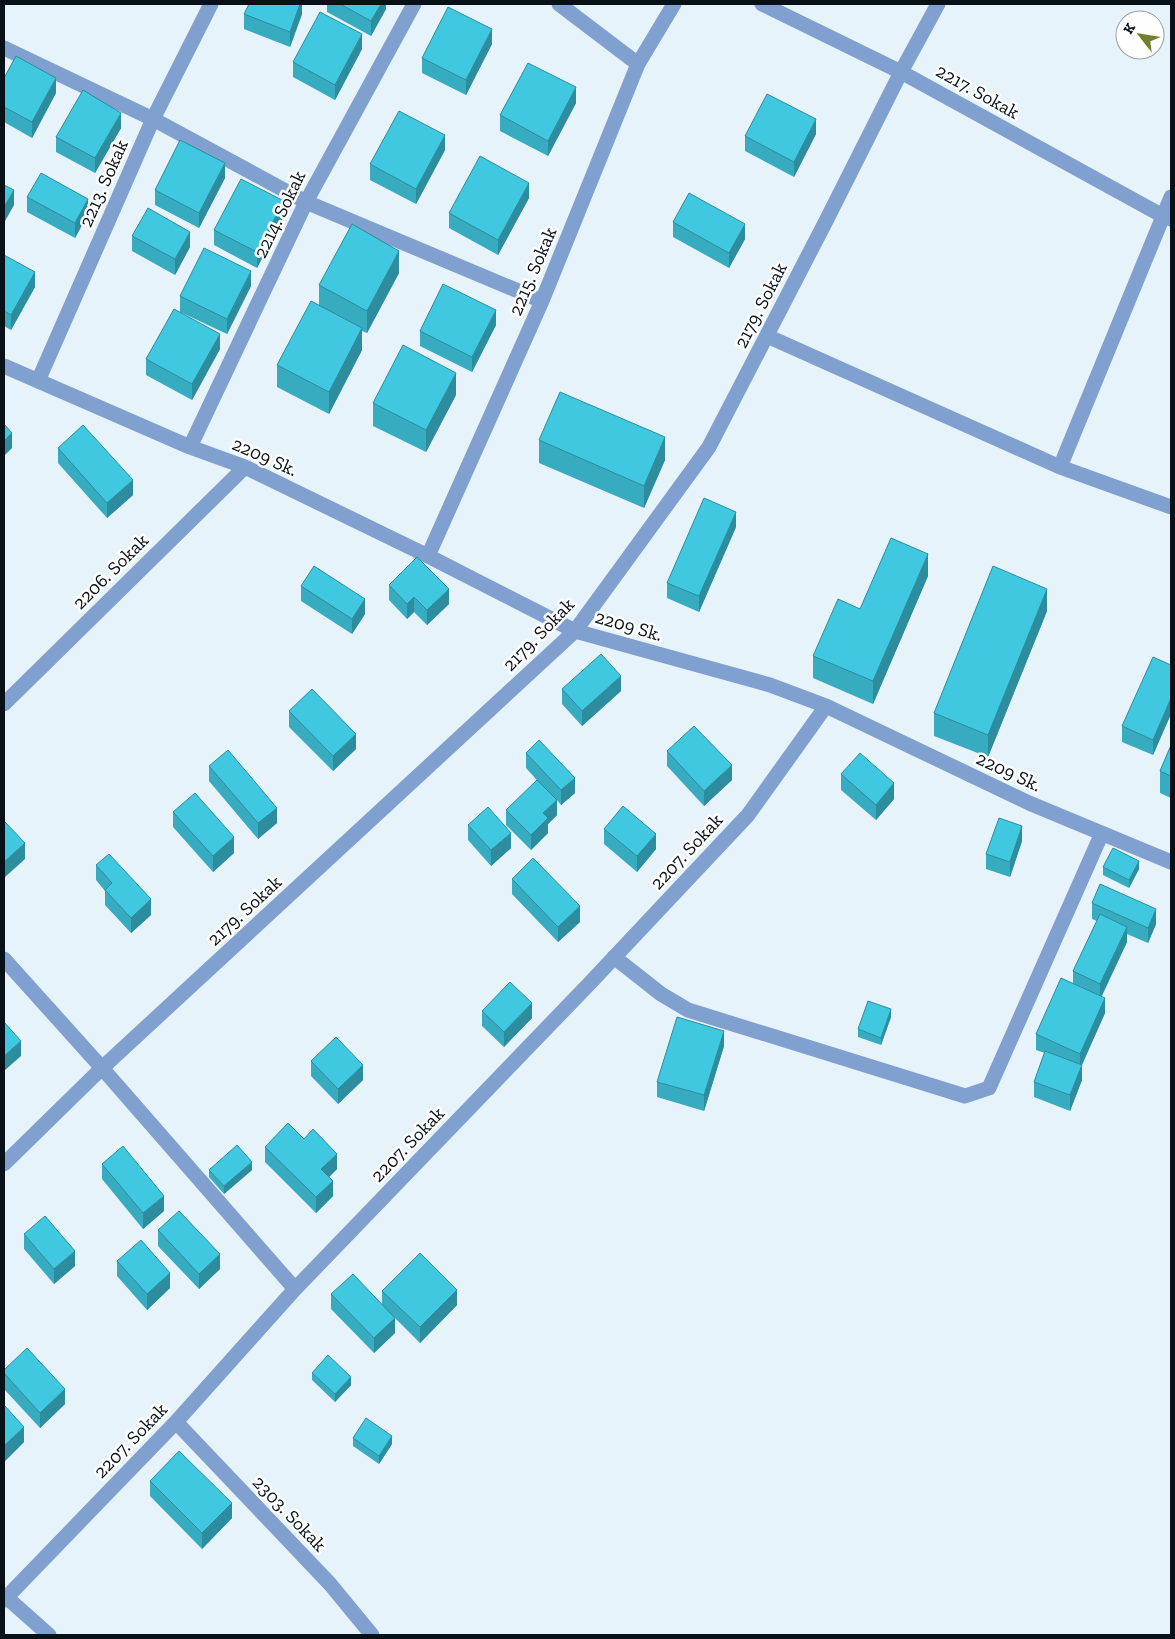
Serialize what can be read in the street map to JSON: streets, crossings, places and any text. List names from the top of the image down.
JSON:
{
  "streets": {
    "street": [
      "2217. Sokak",
      "2213. Sokak",
      "2214. Sokak",
      "2215. Sokak",
      "2179. Sokak",
      "2209 Sk.",
      "2206. Sokak",
      "2207. Sokak",
      "2303. Sokak"
    ]
  },
  "crossings": [
    ["2217. Sokak", "2179. Sokak"],
    ["2213. Sokak", "2209 Sk."],
    ["2214. Sokak", "2209 Sk."],
    ["2215. Sokak", "2209 Sk."],
    ["2179. Sokak", "2209 Sk."],
    ["2209 Sk.", "2206. Sokak"],
    ["2209 Sk.", "2207. Sokak"],
    ["2207. Sokak", "2303. Sokak"]
  ],
  "north": "top left"
}
